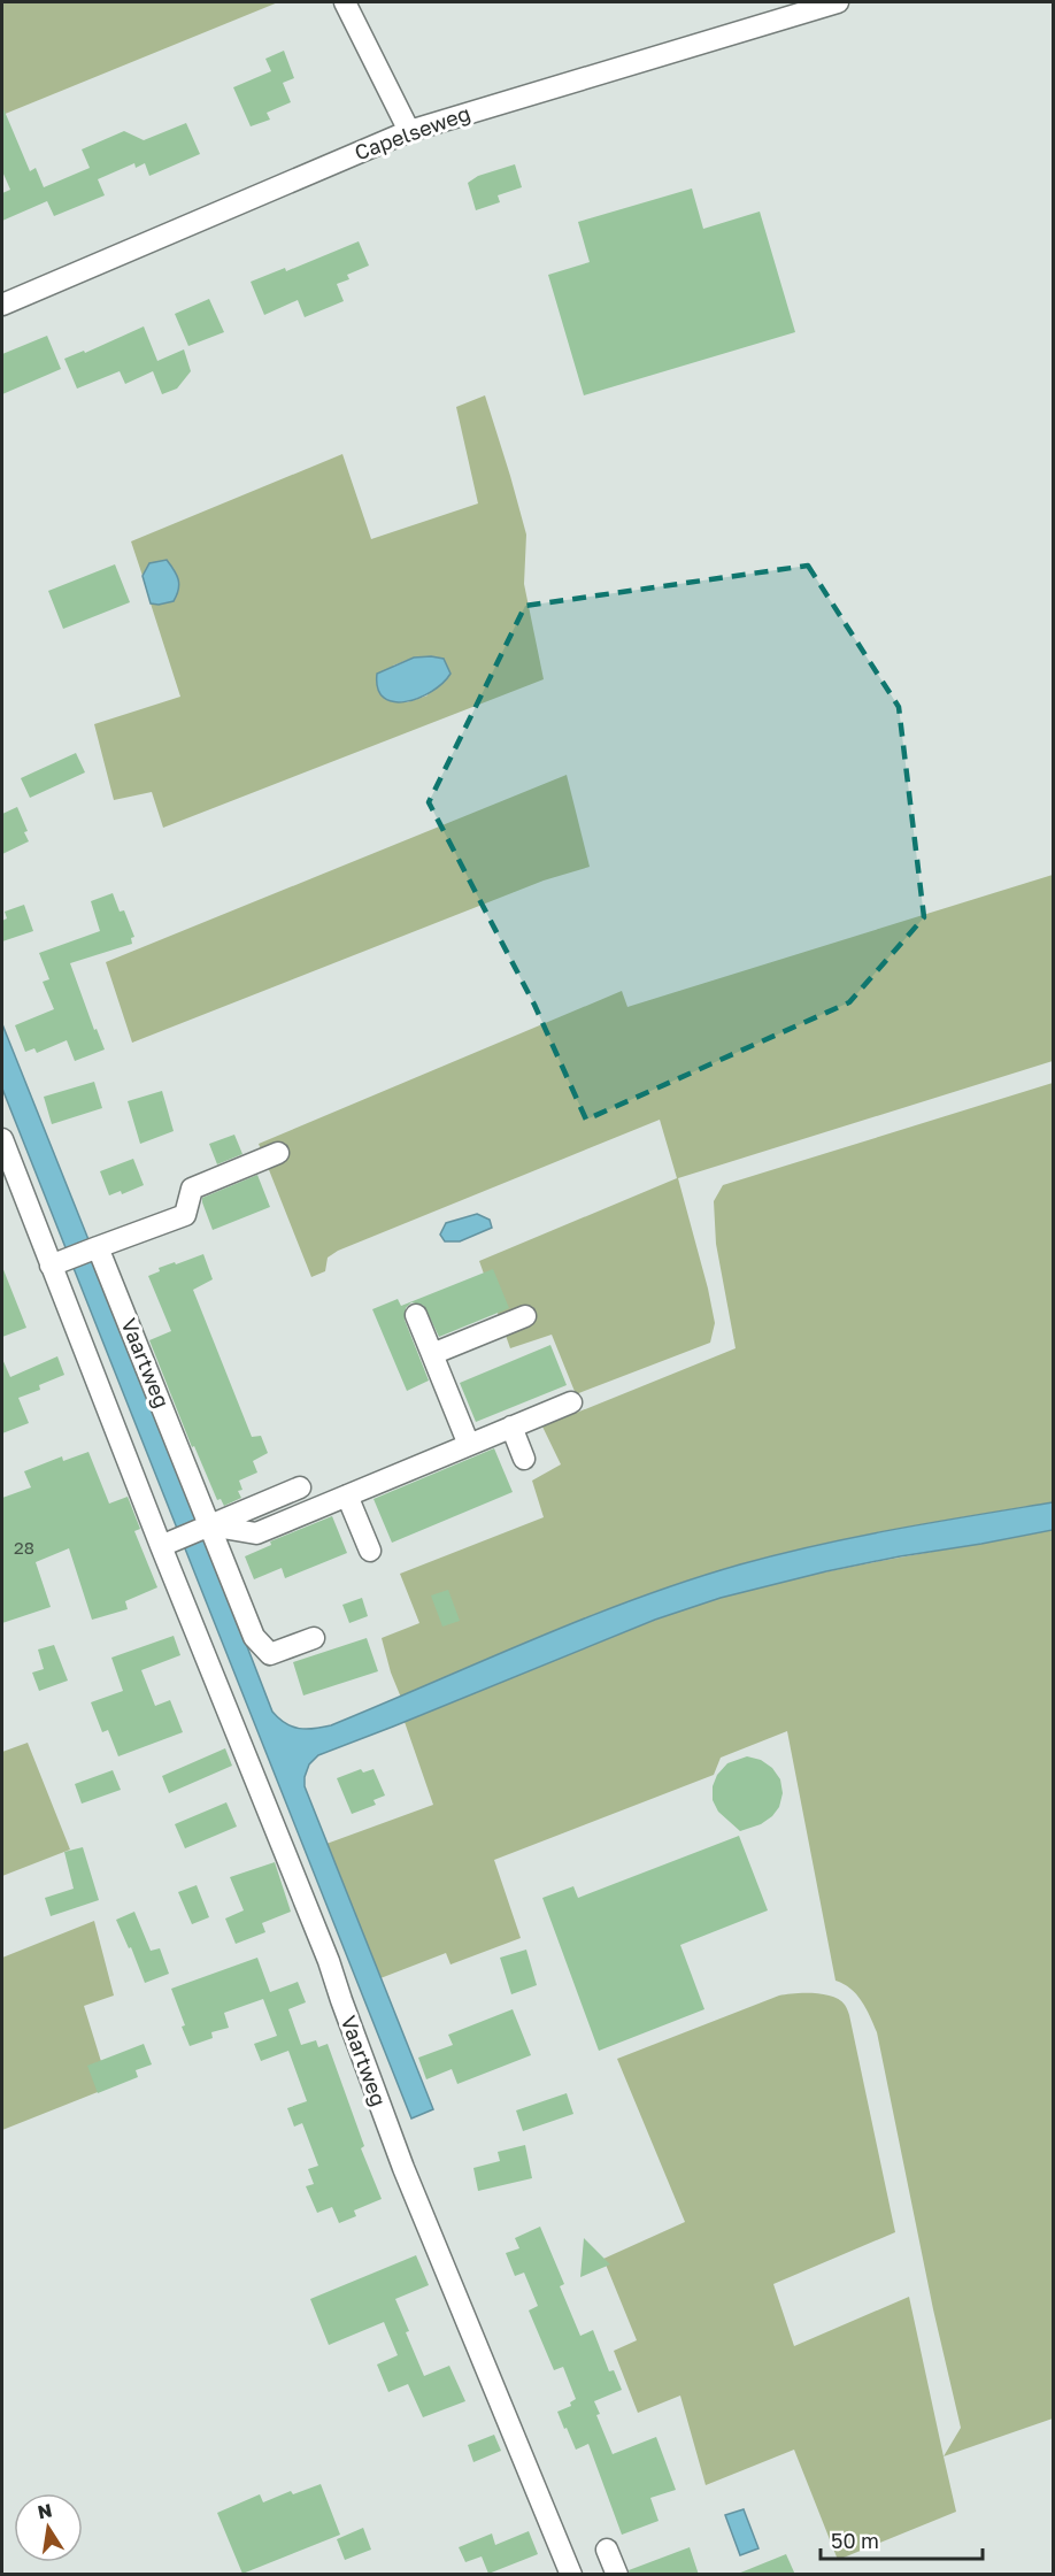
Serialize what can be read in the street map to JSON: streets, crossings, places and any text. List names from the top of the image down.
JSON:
{
  "streets": {
    "street": ["Capelseweg", "Vaartweg"]
  },
  "house_numbers": ["28"],
  "scale_bar": "50 m",
  "north": "top"
}
